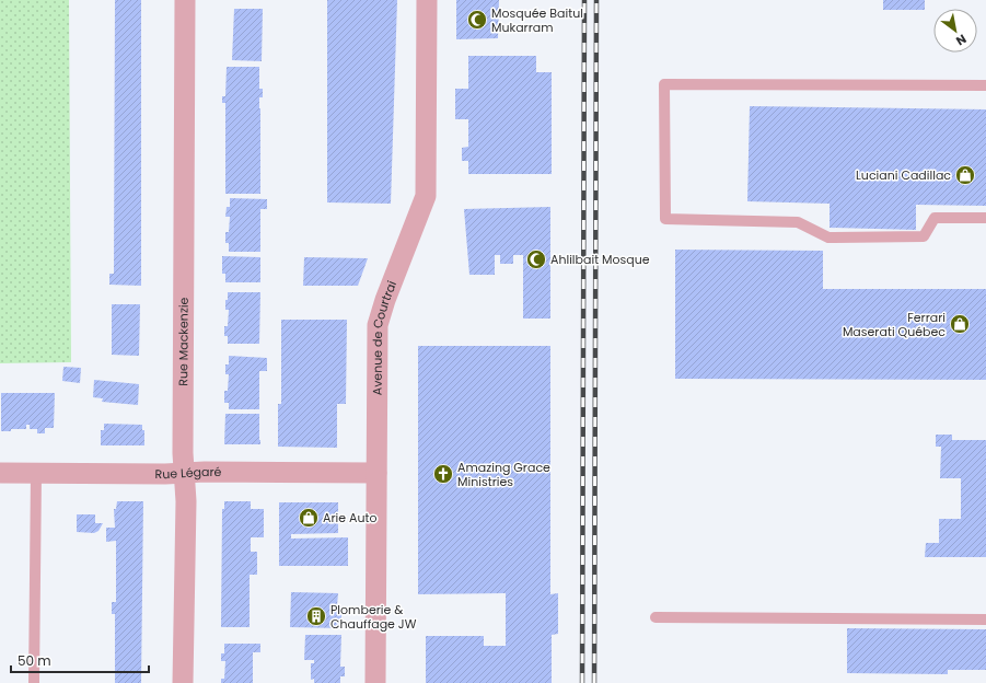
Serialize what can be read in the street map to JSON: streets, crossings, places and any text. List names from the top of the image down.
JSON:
{
  "streets": {
    "street": ["Avenue de Courtrai", "Rue Mackenzie", "Rue Légaré"]
  },
  "crossings": [
    ["Avenue de Courtrai", "Rue Légaré"],
    ["Rue Mackenzie", "Rue Légaré"]
  ],
  "places": {
    "mosque": ["Mosquée Baitul Mukarram", "Ahlilbait Mosque"],
    "shop": ["Luciani Cadillac", "Ferrari Maserati Québec", "Arie Auto"],
    "church": ["Amazing Grace Ministries"],
    "building": ["Plomberie & Chauffage JW"]
  },
  "scale_bar": "50 m",
  "north": "bottom right"
}
